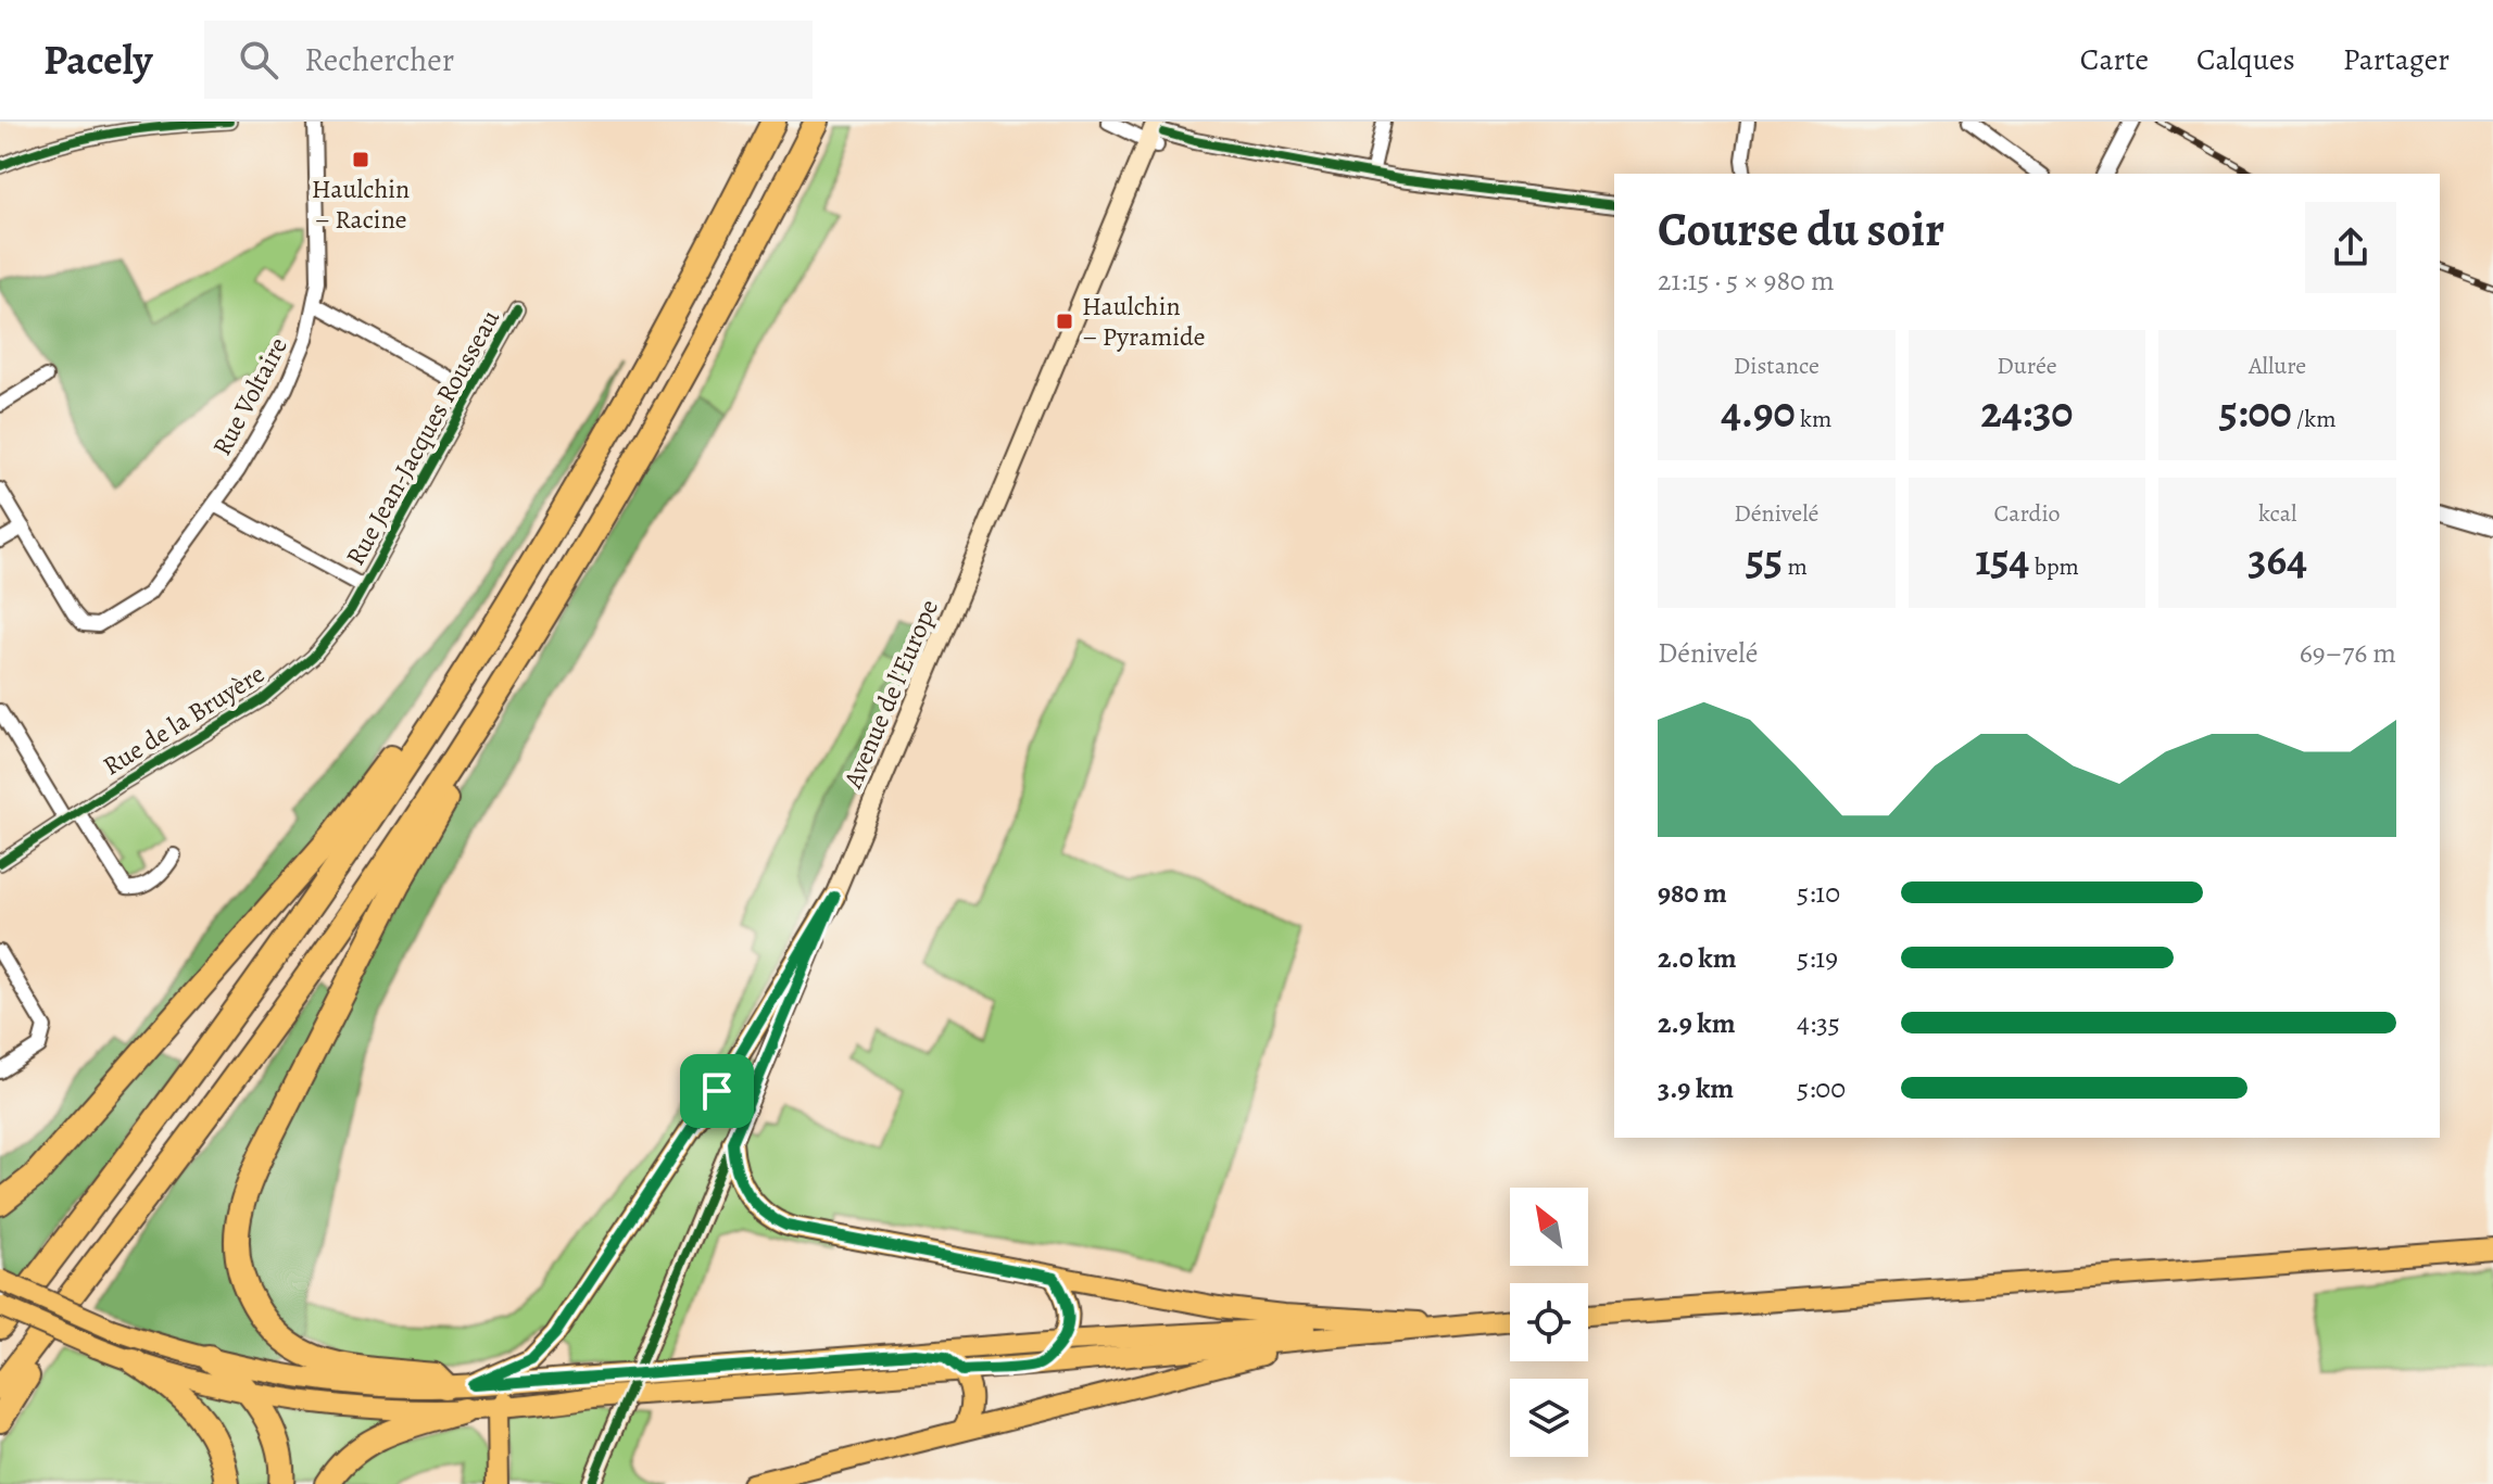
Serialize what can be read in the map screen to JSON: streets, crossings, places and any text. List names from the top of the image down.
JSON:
{
  "streets": {
    "main road": ["Avenue de l'Europe"],
    "street": ["Rue Voltaire", "Rue Jean-Jacques Rousseau", "Rue de la Bruyère"]
  },
  "crossings": [
    ["Rue Jean-Jacques Rousseau", "Rue de la Bruyère"]
  ],
  "places": {
    "transit": ["Haulchin – Racine", "Haulchin – Pyramide"]
  },
  "north": "top left",
  "page": {
    "header": "Pacely",
    "search": "Rechercher",
    "nav": ["Carte", "Calques", "Partager"],
    "heading": ["Course du soir", "21:15 · 5 × 980 m"],
    "stats": [
      ["Distance", "4.90 km"],
      ["Durée", "24:30"],
      ["Allure", "5:00 /km"],
      ["Dénivelé", "55 m"],
      ["Cardio", "154 bpm"],
      ["kcal", "364"]
    ],
    "chart": ["Dénivelé", "69–76 m"],
    "list": [
      {
        "name": "980 m",
        "note": "5:10"
      },
      {
        "name": "2.0 km",
        "note": "5:19"
      },
      {
        "name": "2.9 km",
        "note": "4:35"
      },
      {
        "name": "3.9 km",
        "note": "5:00"
      }
    ]
  }
}
